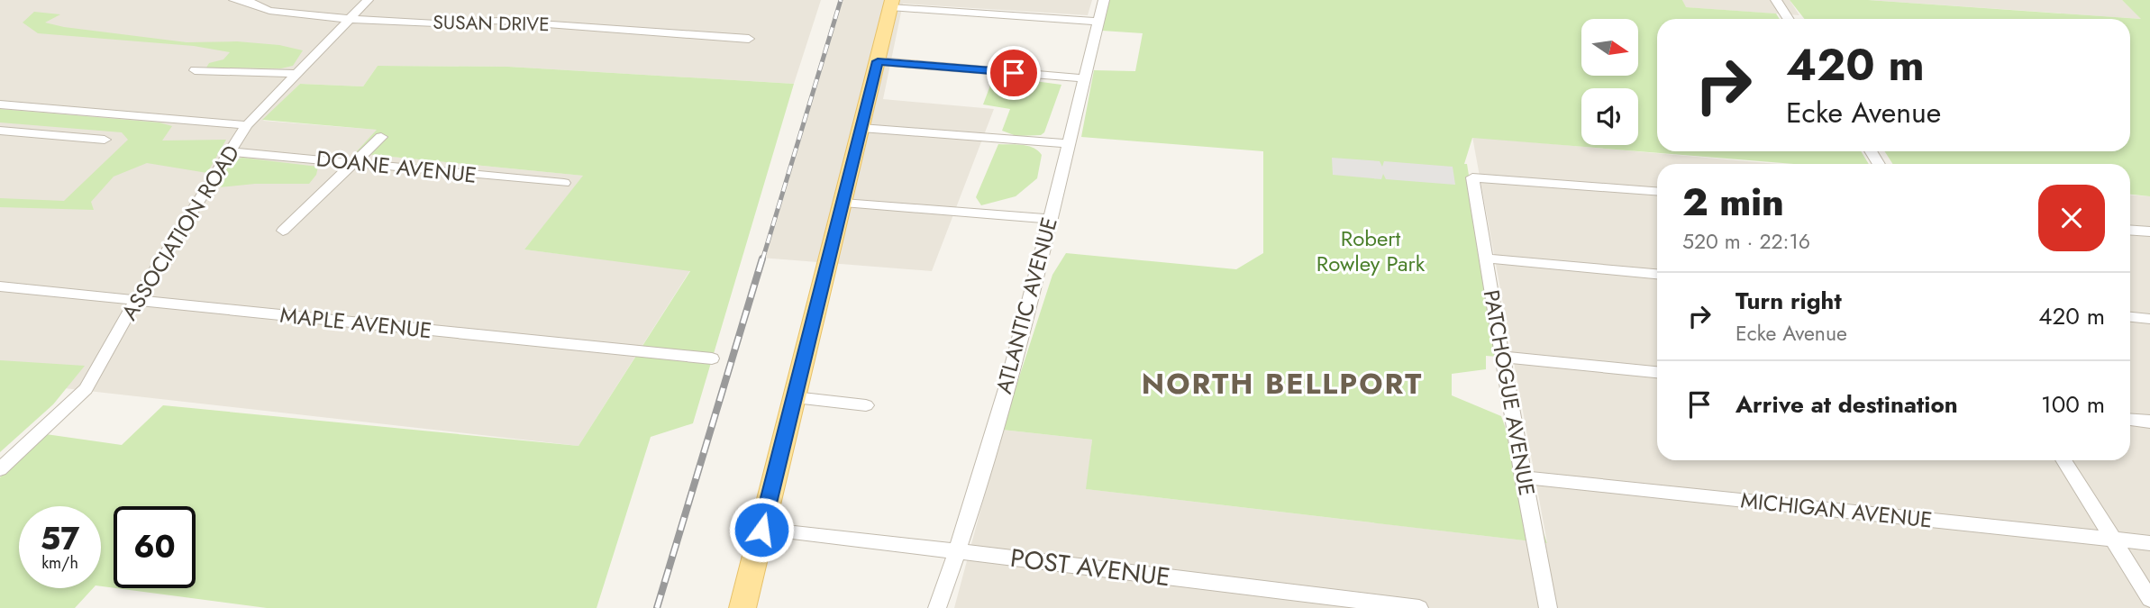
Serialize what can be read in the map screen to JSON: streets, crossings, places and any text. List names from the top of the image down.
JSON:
{
  "streets": {
    "street": [
      "SUSAN DRIVE",
      "DOANE AVENUE",
      "ASSOCIATION ROAD",
      "ATLANTIC AVENUE",
      "MAPLE AVENUE",
      "PATCHOGUE AVENUE",
      "MICHIGAN AVENUE",
      "POST AVENUE"
    ]
  },
  "crossings": [
    ["SUSAN DRIVE", "ASSOCIATION ROAD"],
    ["DOANE AVENUE", "ASSOCIATION ROAD"],
    ["ASSOCIATION ROAD", "MAPLE AVENUE"],
    ["ATLANTIC AVENUE", "POST AVENUE"],
    ["PATCHOGUE AVENUE", "MICHIGAN AVENUE"]
  ],
  "districts": ["NORTH BELLPORT"],
  "parks": ["Robert Rowley Park"],
  "north": "right",
  "page": {
    "turn": ["420 m", "Ecke Avenue"],
    "heading": ["2 min", "520 m · 22:16"],
    "list": [
      {
        "name": "Turn right",
        "note": "Ecke Avenue",
        "value": "420 m"
      },
      {
        "name": "Arrive at destination",
        "value": "100 m"
      }
    ],
    "speed": "57 km/h",
    "limit": "60"
  }
}
